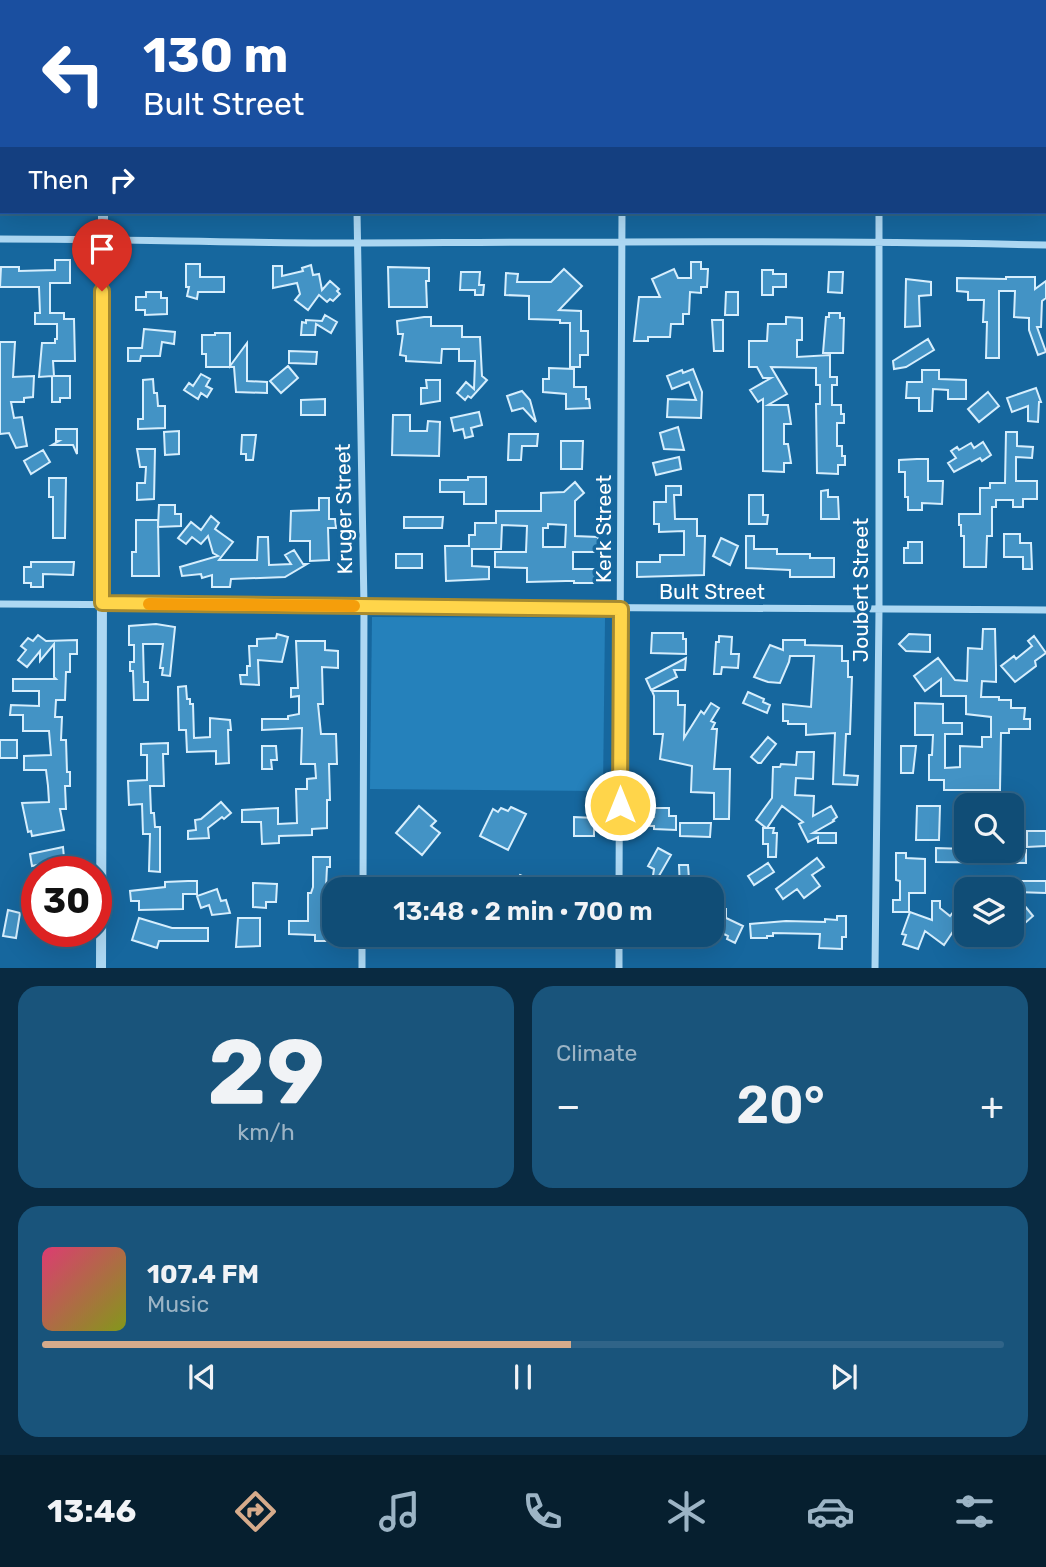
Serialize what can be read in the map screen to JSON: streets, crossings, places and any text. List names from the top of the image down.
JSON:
{
  "streets": {
    "street": [
      "Kruger Street",
      "Kerk Street",
      "Joubert Street",
      "Bult Street"
    ]
  },
  "crossings": [
    ["Kruger Street", "Bult Street"],
    ["Kerk Street", "Bult Street"],
    ["Joubert Street", "Bult Street"]
  ],
  "page": {
    "turn": ["130 m", "Bult Street"],
    "then": "Then",
    "limit": "30",
    "trip": "13:48 · 2 min · 700 m",
    "tile": [
      ["29", "km/h"],
      "Climate"
    ],
    "heat": ["−", "20°", "+"],
    "song": ["107.4 FM", "Music"],
    "tabs": "13:46"
  }
}
